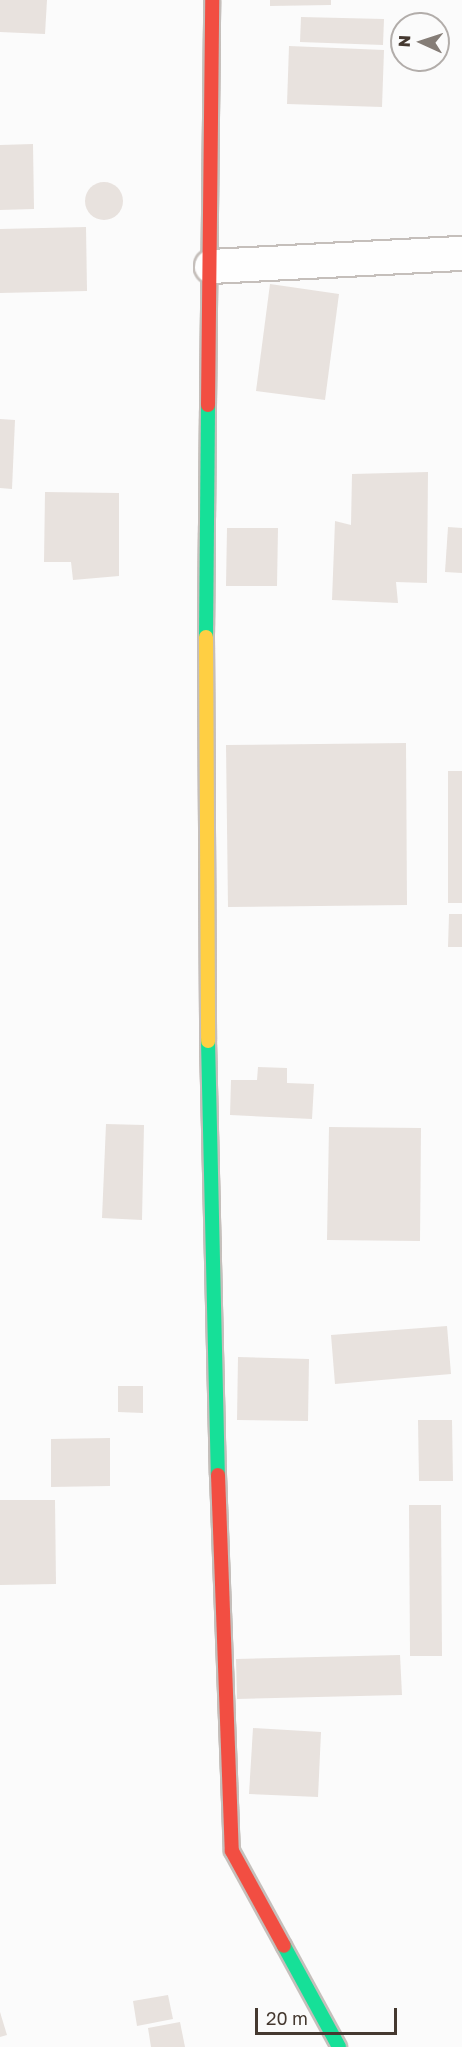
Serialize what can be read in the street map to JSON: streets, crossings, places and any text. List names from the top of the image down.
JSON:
{
  "scale_bar": "20 m",
  "north": "left"
}
